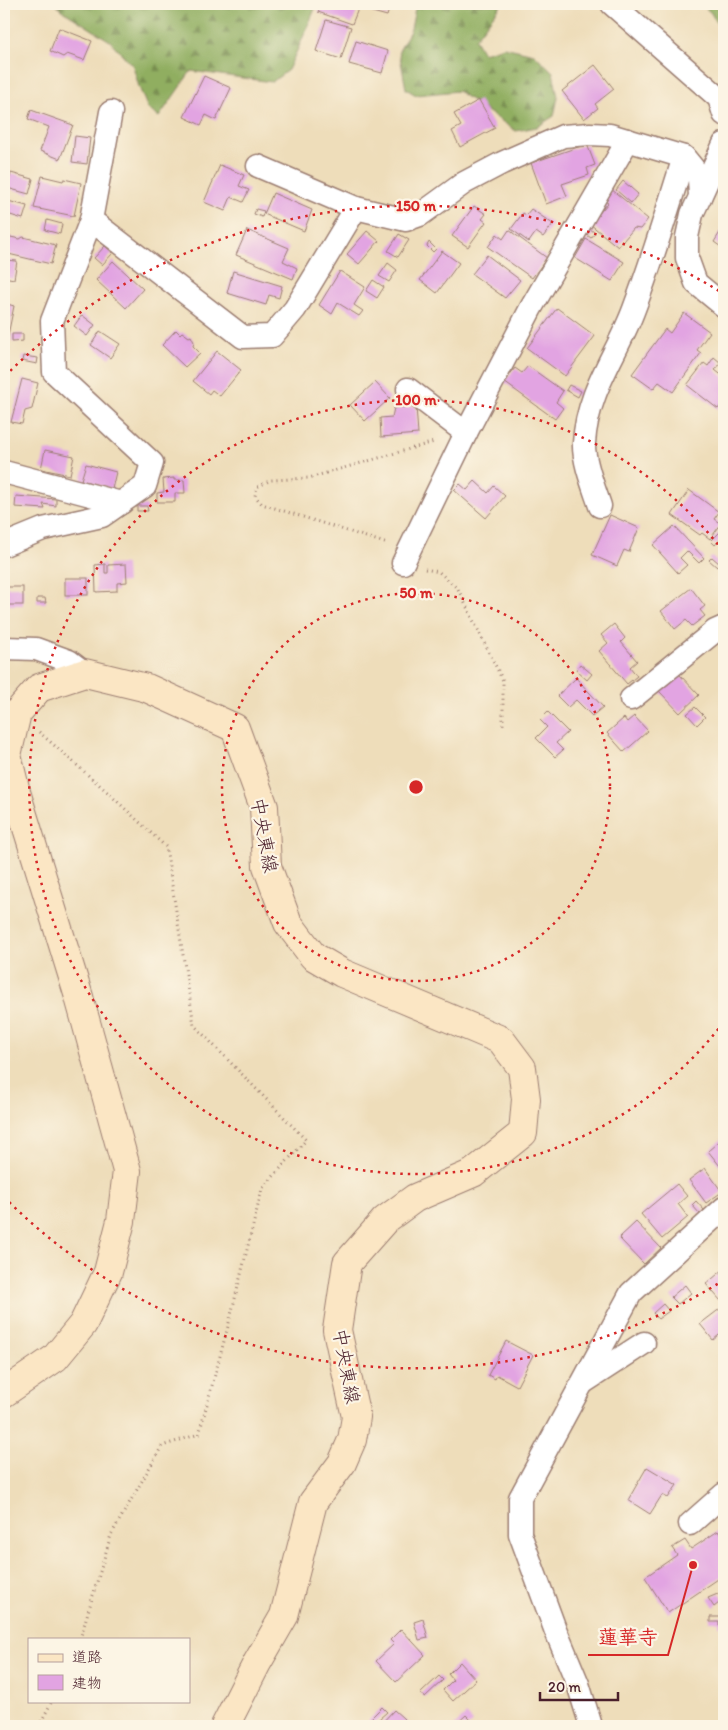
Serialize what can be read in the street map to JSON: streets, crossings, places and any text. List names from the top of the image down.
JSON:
{
  "streets": {
    "main road": ["中央東線"]
  },
  "places": ["蓮華寺"],
  "legend": ["道路", "建物"],
  "scale_bar": "20 m",
  "rings": ["150 m", "100 m", "50 m"]
}
